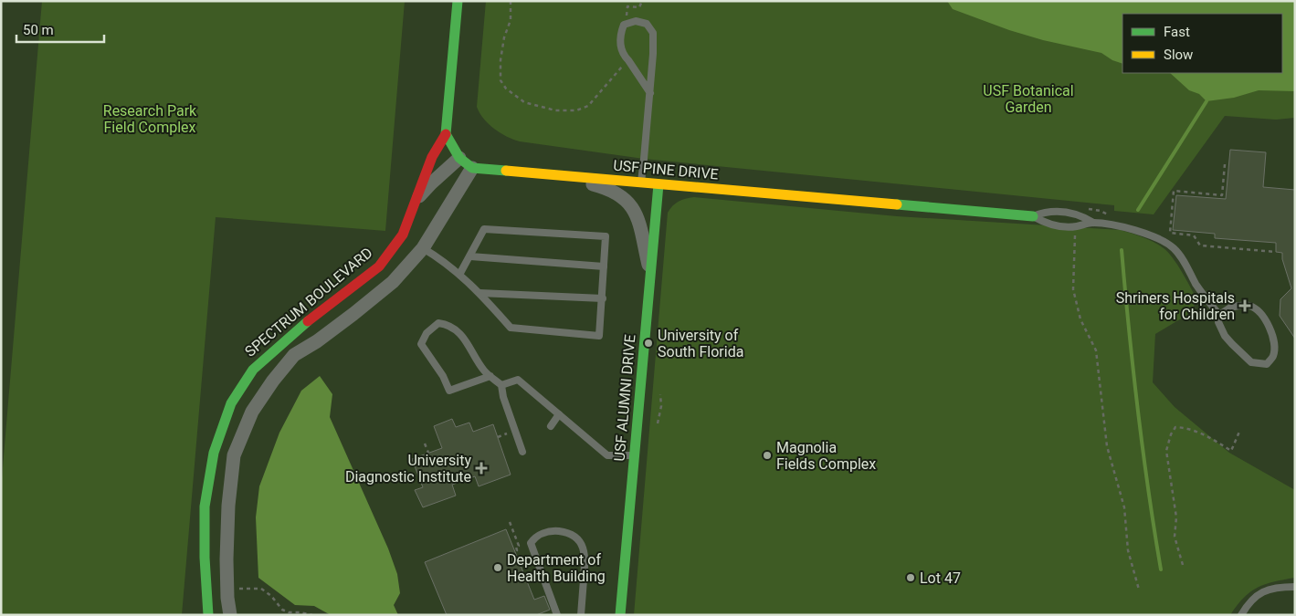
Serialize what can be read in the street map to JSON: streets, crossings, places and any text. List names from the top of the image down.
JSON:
{
  "streets": {
    "street": ["USF PINE DRIVE", "SPECTRUM BOULEVARD", "USF ALUMNI DRIVE"]
  },
  "crossings": [
    ["USF PINE DRIVE", "USF ALUMNI DRIVE"]
  ],
  "parks": ["USF Botanical Garden", "Research Park Field Complex"],
  "places": {
    "health": ["Shriners Hospitals for Children", "University Diagnostic Institute"],
    "other": [
      "University of South Florida",
      "Magnolia Fields Complex",
      "Department of Health Building",
      "Lot 47"
    ]
  },
  "legend": ["Fast", "Slow"],
  "scale_bar": "50 m"
}
